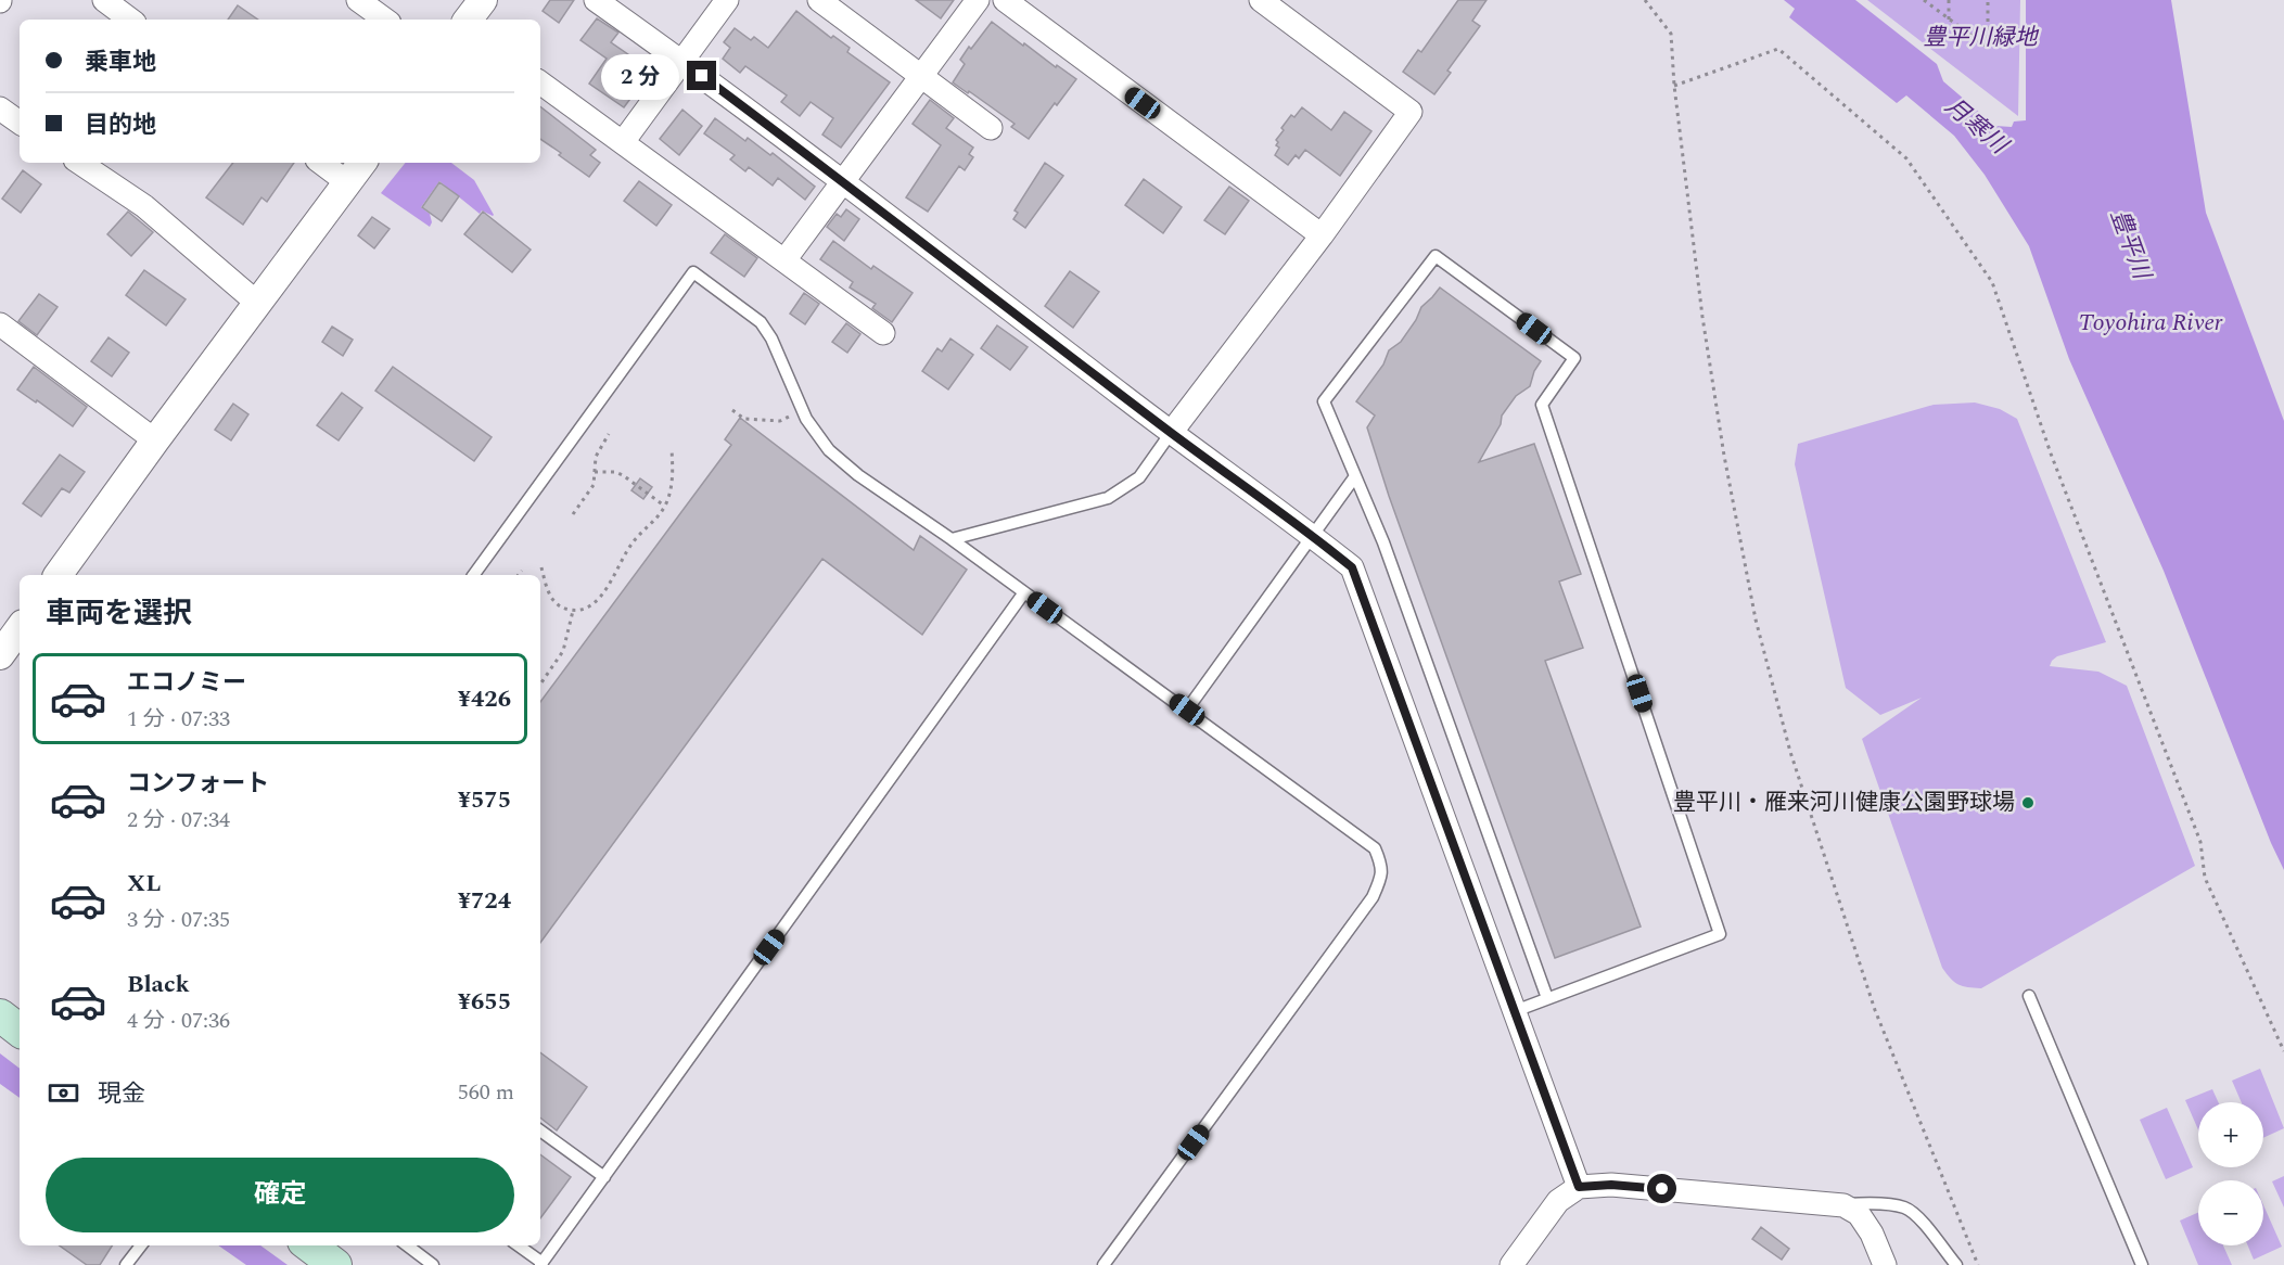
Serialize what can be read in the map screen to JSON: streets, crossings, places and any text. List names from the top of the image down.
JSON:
{
  "water": ["月寒川", "豊平川", "Toyohira River"],
  "parks": ["豊平川緑地"],
  "places": ["豊平川・雁来河川健康公園野球場"],
  "page": {
    "banner": ["乗車地", "目的地"],
    "bubble": "2 分",
    "heading": "車両を選択",
    "list": [
      {
        "name": "エコノミー",
        "note": "1 分 · 07:33",
        "value": "¥426"
      },
      {
        "name": "コンフォート",
        "note": "2 分 · 07:34",
        "value": "¥575"
      },
      {
        "name": "XL",
        "note": "3 分 · 07:35",
        "value": "¥724"
      },
      {
        "name": "Black",
        "note": "4 分 · 07:36",
        "value": "¥655"
      }
    ],
    "pay": ["現金", "560 m"],
    "map_buttons": ["+", "−"],
    "buttons": "確定"
  }
}
